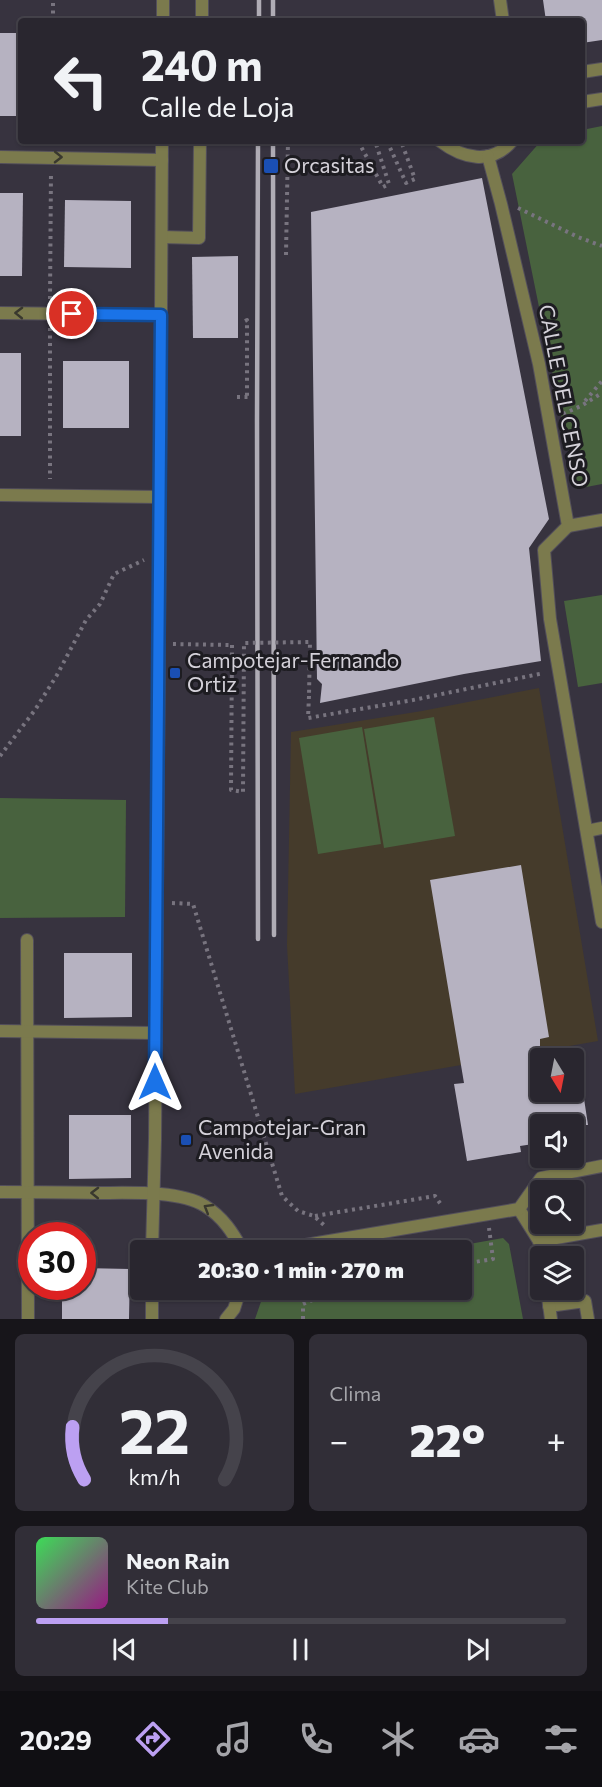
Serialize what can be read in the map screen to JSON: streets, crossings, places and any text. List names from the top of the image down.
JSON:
{
  "streets": {
    "street": ["CALLE DEL CENSO"]
  },
  "places": {
    "transit": ["Orcasitas", "Campotejar-Fernando Ortiz", "Campotejar-Gran Avenida"]
  },
  "north": "bottom",
  "page": {
    "turn": ["240 m", "Calle de Loja"],
    "limit": "30",
    "trip": "20:30 · 1 min · 270 m",
    "tile": "Clima",
    "heat": ["−", "22°", "+"],
    "song": ["Neon Rain", "Kite Club"],
    "tabs": "20:29",
    "gauge": ["22", "km/h"]
  }
}
